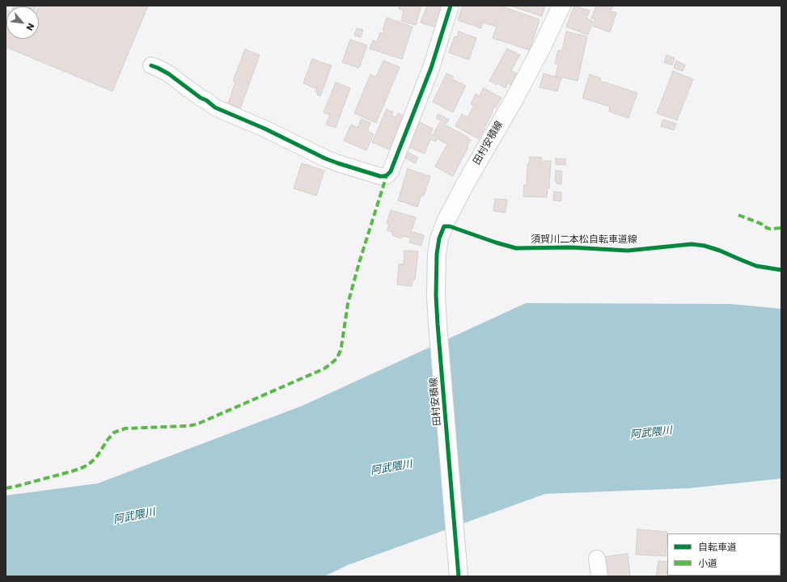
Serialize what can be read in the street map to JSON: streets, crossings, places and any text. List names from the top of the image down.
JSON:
{
  "streets": {
    "main road": ["田村安積線"],
    "cycle path": ["須賀川二本松自転車道線"]
  },
  "water": ["阿武隈川"],
  "legend": ["自転車道", "小道"],
  "north": "bottom right"
}
